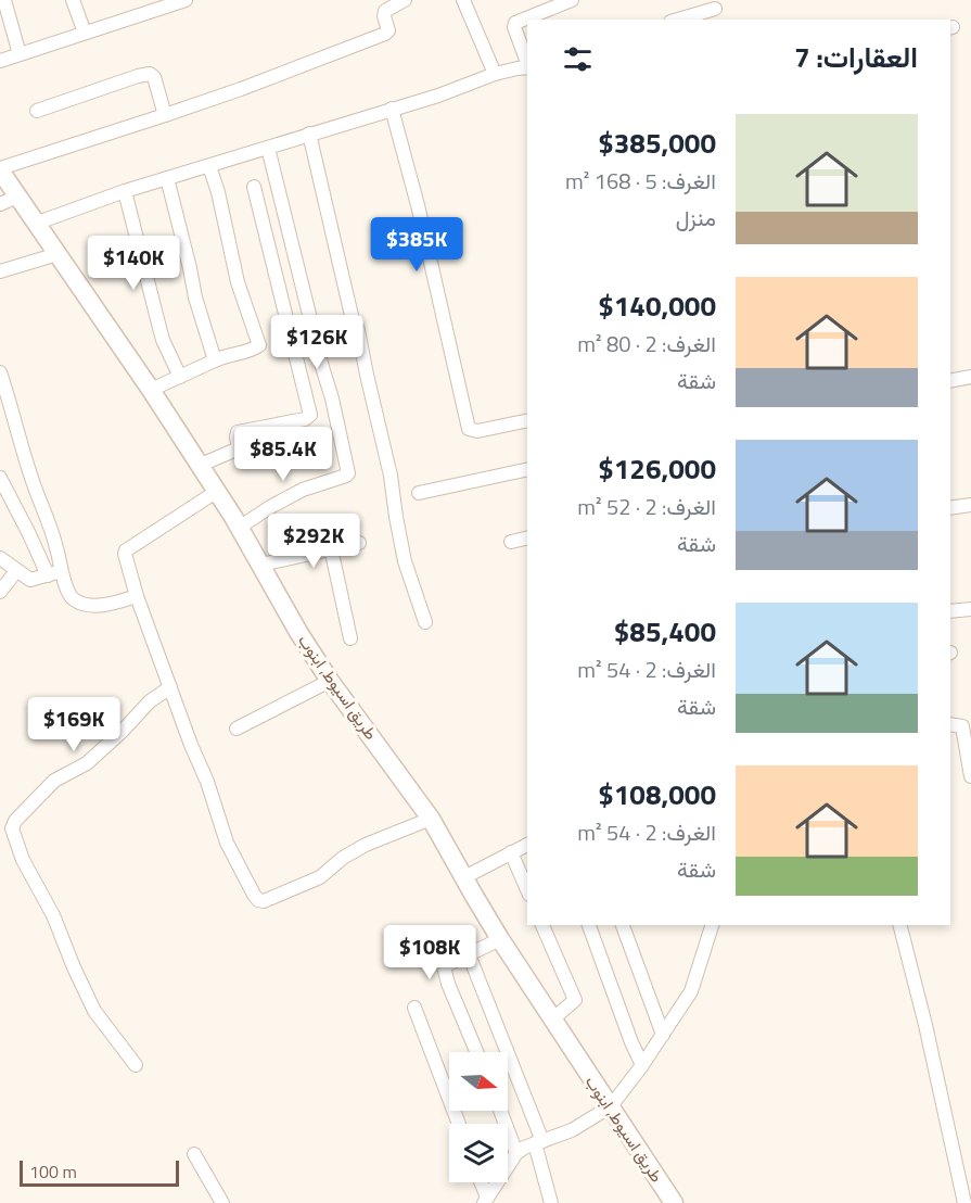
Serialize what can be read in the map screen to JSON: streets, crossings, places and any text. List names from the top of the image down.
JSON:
{
  "streets": {
    "street": ["طريق اسيوط, ابنوب"]
  },
  "scale_bar": "100 m",
  "north": "right",
  "page": {
    "heading": "العقارات: 7",
    "list": [
      {
        "name": "$385,000",
        "note": "الغرف: 5 · 168 m² · منزل"
      },
      {
        "name": "$140,000",
        "note": "الغرف: 2 · 80 m² · شقة"
      },
      {
        "name": "$126,000",
        "note": "الغرف: 2 · 52 m² · شقة"
      },
      {
        "name": "$85,400",
        "note": "الغرف: 2 · 54 m² · شقة"
      },
      {
        "name": "$108,000",
        "note": "الغرف: 2 · 54 m² · شقة"
      }
    ],
    "price": [
      "$385K",
      "$140K",
      "$126K",
      "$85.4K",
      "$292K",
      "$169K",
      "$108K"
    ],
    "scale": "100 m"
  }
}
